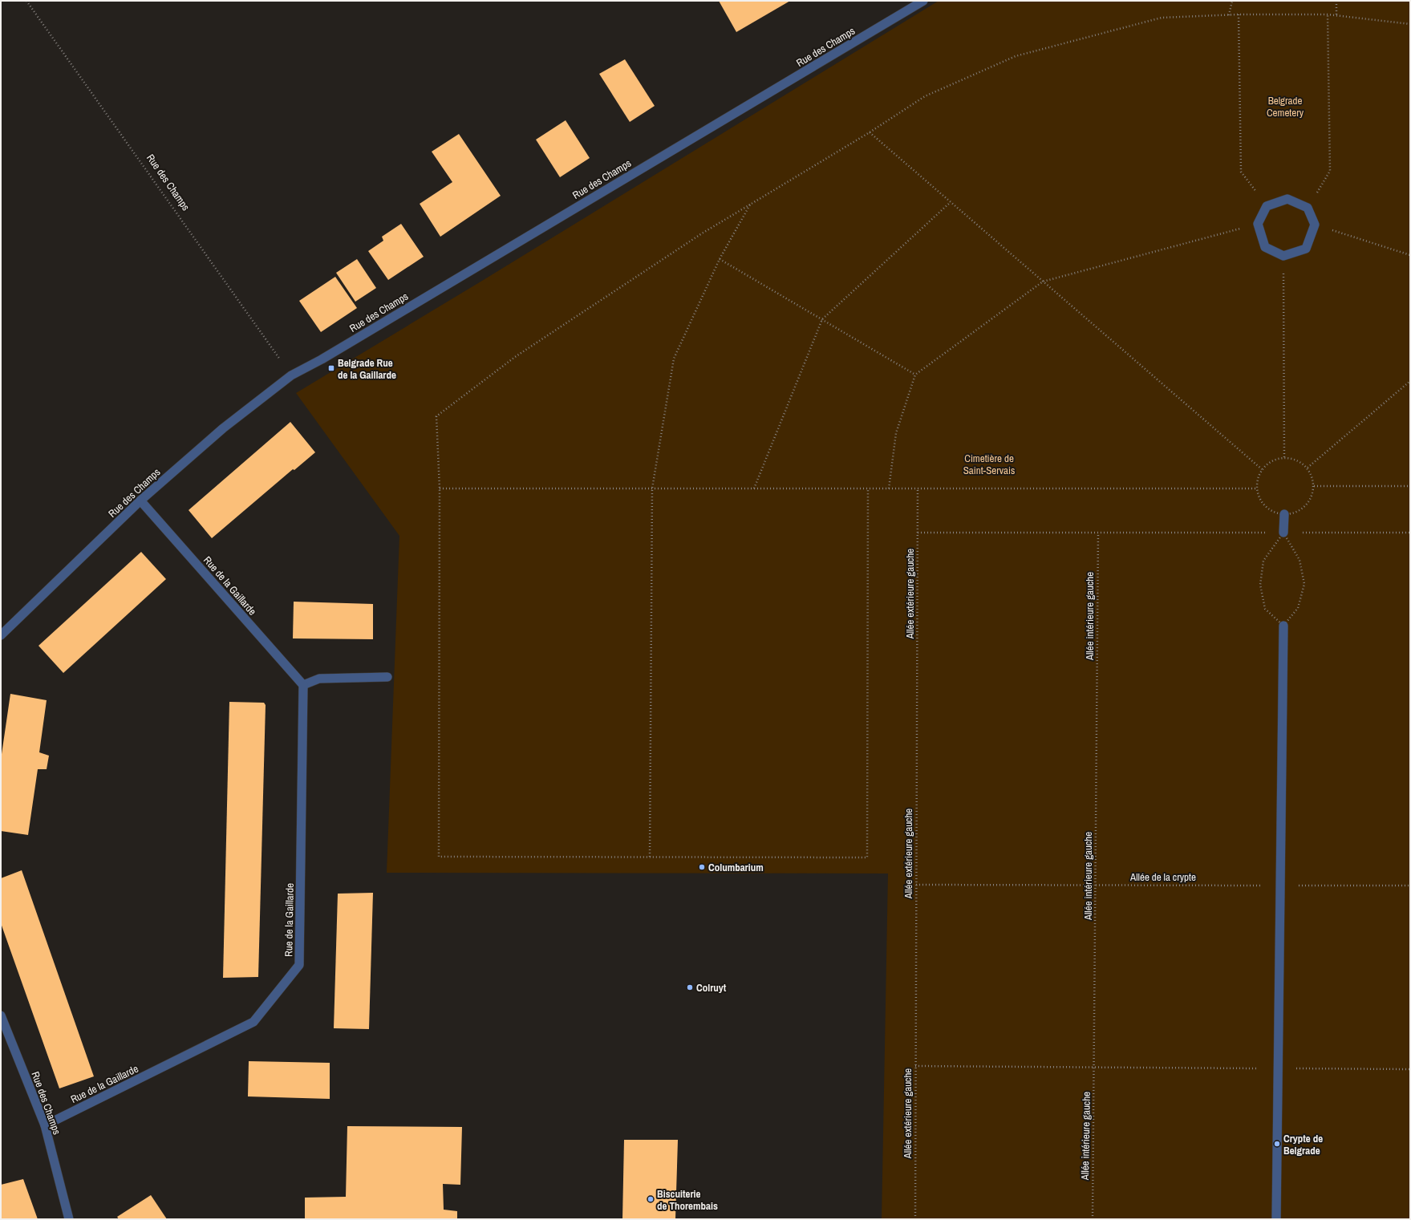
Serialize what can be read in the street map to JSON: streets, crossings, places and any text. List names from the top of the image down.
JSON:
{
  "streets": {
    "street": ["Rue des Champs", "Rue de la Gaillarde"],
    "path": ["Allée extérieure gauche", "Allée intérieure gauche", "Allée de la crypte"]
  },
  "crossings": [
    ["Rue des Champs", "Rue de la Gaillarde"],
    ["Allée extérieure gauche", "Allée de la crypte"],
    ["Allée intérieure gauche", "Allée de la crypte"]
  ],
  "parks": ["Belgrade Cemetery", "Cimetière de Saint-Servais"],
  "places": {
    "transit": ["Belgrade Rue de la Gaillarde"],
    "other": [
      "Columbarium",
      "Colruyt",
      "Crypte de Belgrade",
      "Biscuiterie de Thorembais"
    ]
  }
}
